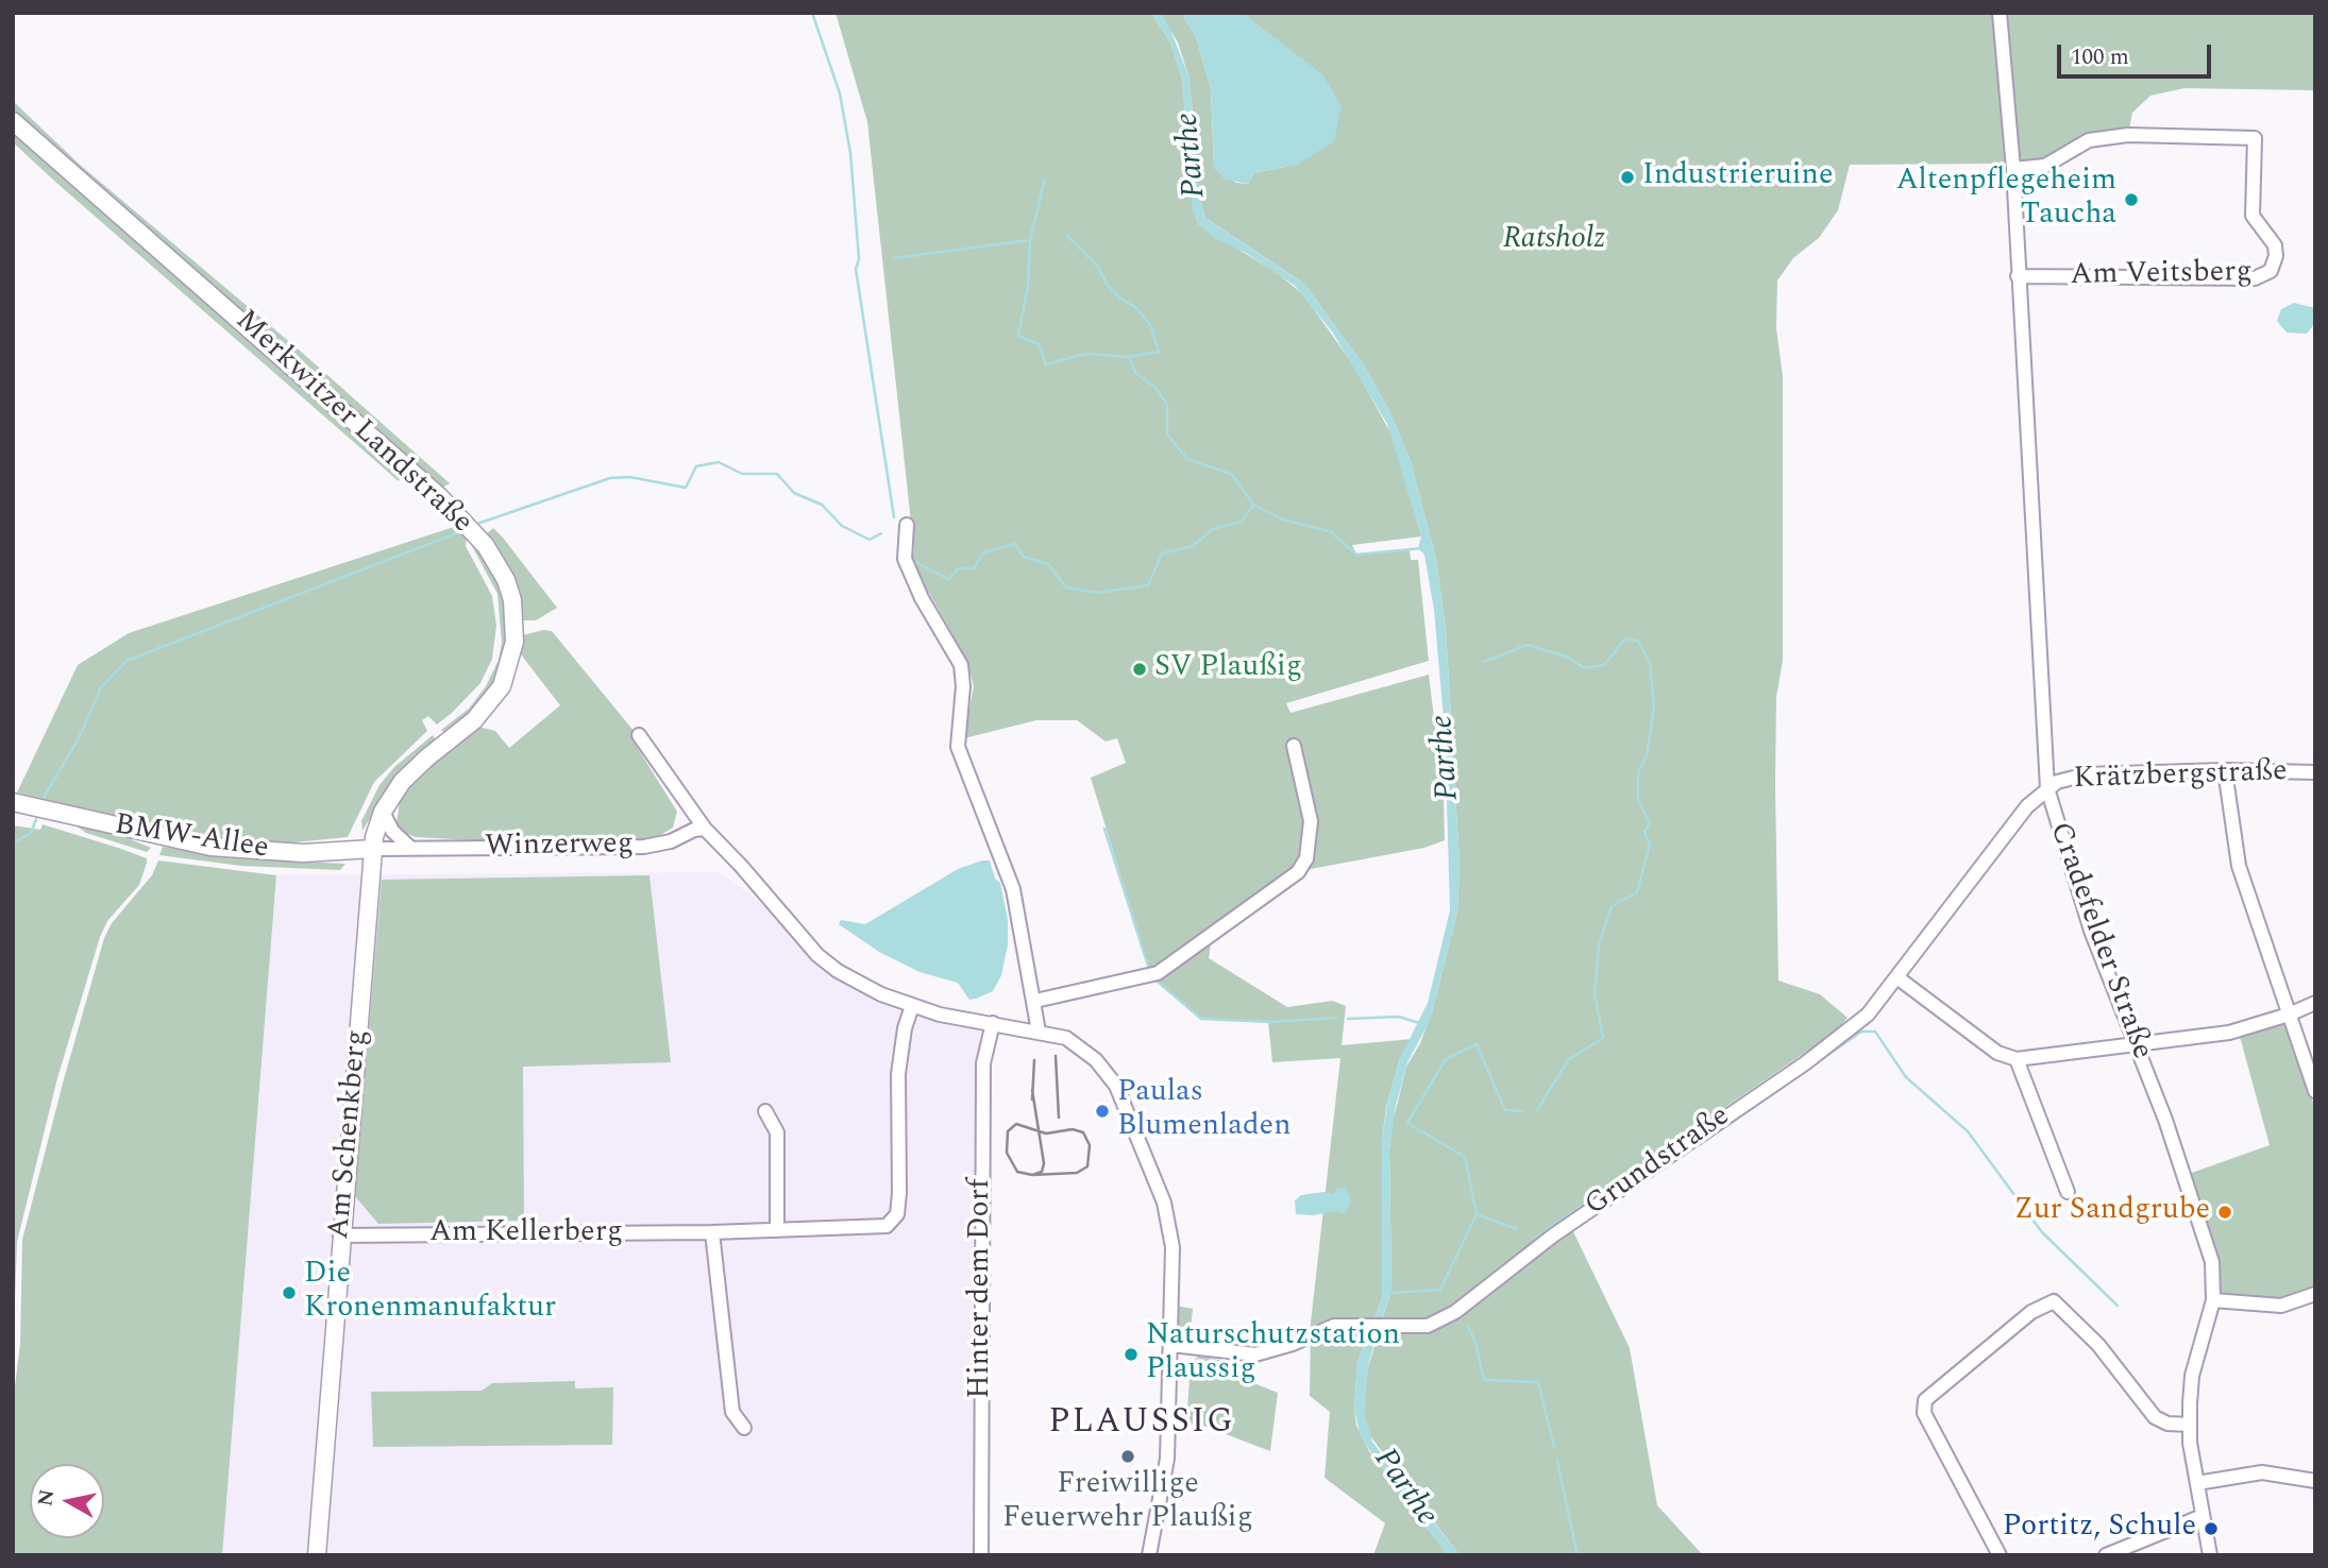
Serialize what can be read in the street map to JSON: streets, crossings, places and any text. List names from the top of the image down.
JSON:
{
  "streets": {
    "main road": ["Merkwitzer Landstraße", "BMW-Allee", "Am Schenkberg"],
    "street": [
      "Am Veitsberg",
      "Krätzbergstraße",
      "Winzerweg",
      "Cradefelder Straße",
      "Grundstraße",
      "Am Kellerberg",
      "Hinter dem Dorf"
    ]
  },
  "crossings": [
    ["Am Veitsberg", "Cradefelder Straße"],
    ["Merkwitzer Landstraße", "BMW-Allee"],
    ["Merkwitzer Landstraße", "Winzerweg"],
    ["Merkwitzer Landstraße", "Am Schenkberg"],
    ["Krätzbergstraße", "Cradefelder Straße"],
    ["Krätzbergstraße", "Grundstraße"],
    ["BMW-Allee", "Winzerweg"],
    ["BMW-Allee", "Am Schenkberg"],
    ["Winzerweg", "Am Schenkberg"],
    ["Cradefelder Straße", "Grundstraße"],
    ["Am Schenkberg", "Am Kellerberg"]
  ],
  "districts": ["PLAUSSIG"],
  "water": ["Parthe"],
  "parks": ["Ratsholz"],
  "places": [
    "Industrieruine",
    "Altenpflegeheim Taucha",
    "SV Plaußig",
    "Paulas Blumenladen",
    "Zur Sandgrube",
    "Die Kronenmanufaktur",
    "Naturschutzstation Plaussig",
    "Freiwillige Feuerwehr Plaußig",
    "Portitz, Schule"
  ],
  "scale_bar": "100 m",
  "north": "left"
}
